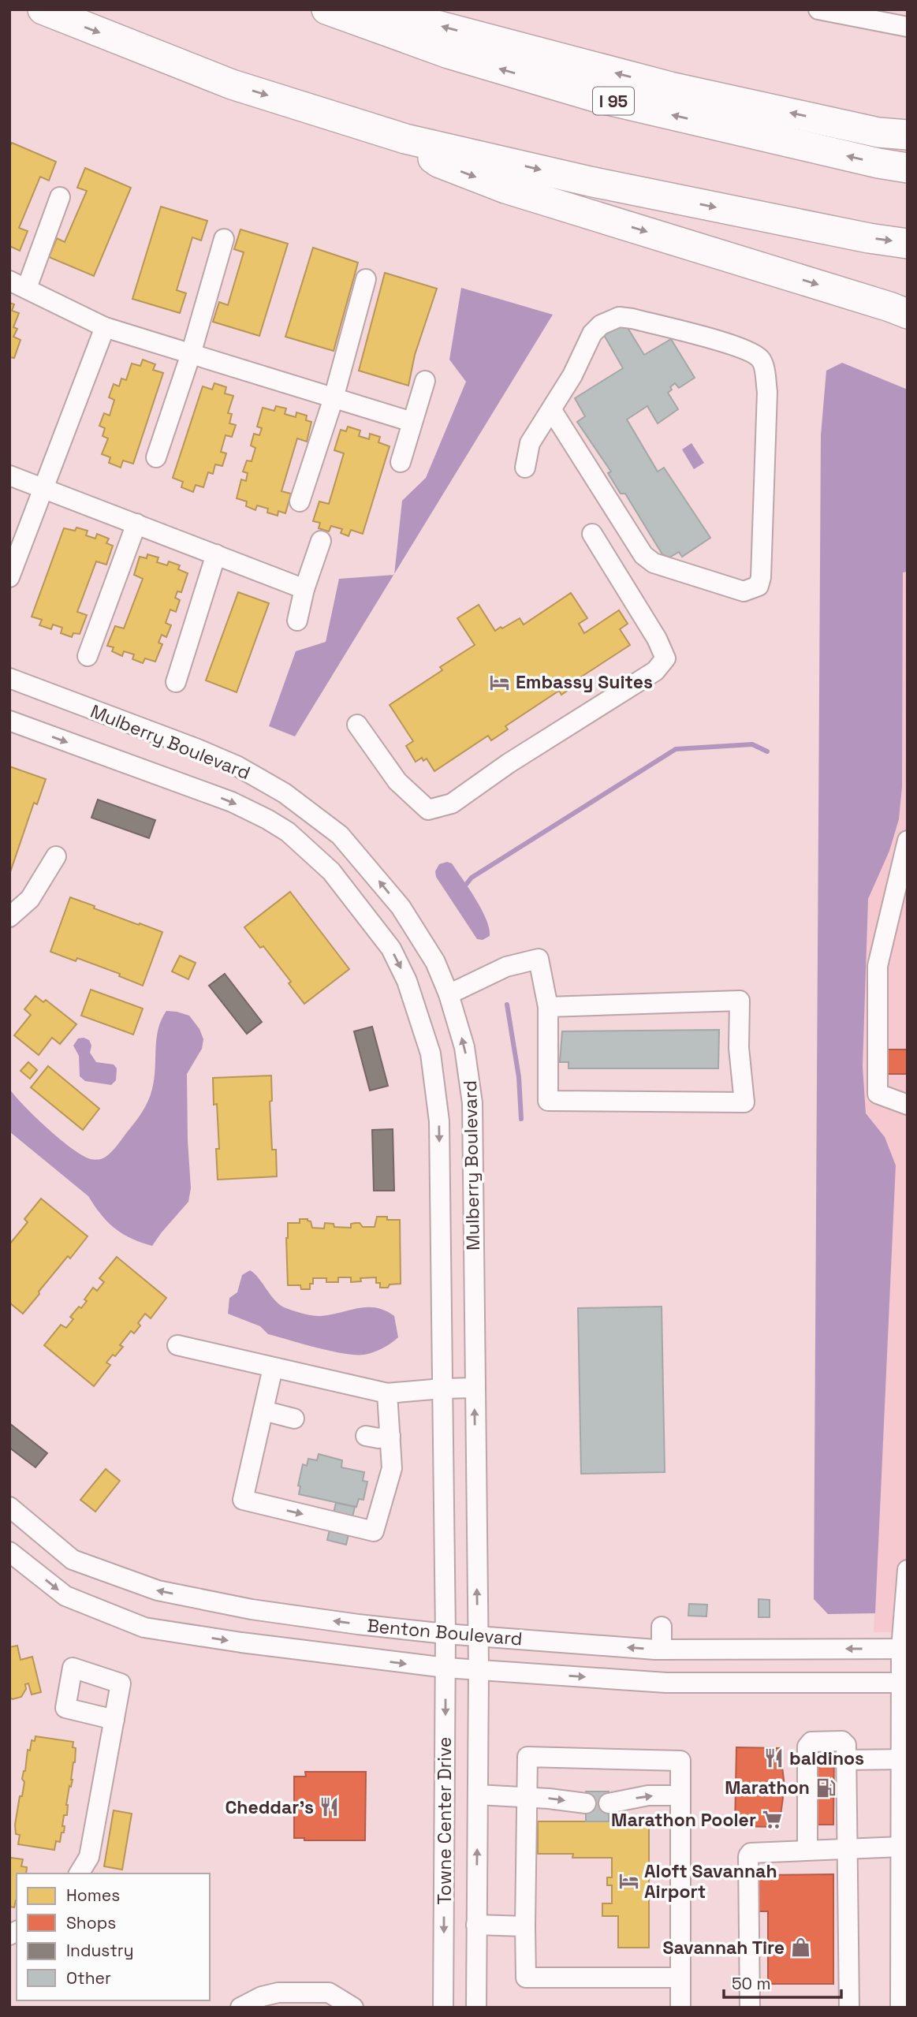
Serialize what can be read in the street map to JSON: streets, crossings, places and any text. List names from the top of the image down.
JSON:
{
  "streets": {
    "highway": ["I 95"],
    "street": ["Mulberry Boulevard", "Benton Boulevard", "Towne Center Drive"]
  },
  "crossings": [
    ["Mulberry Boulevard", "Benton Boulevard"],
    ["Mulberry Boulevard", "Towne Center Drive"],
    ["Benton Boulevard", "Towne Center Drive"]
  ],
  "places": {
    "hotel": ["Embassy Suites", "Aloft Savannah Airport"],
    "restaurant": ["baldinos", "Cheddar's"],
    "fuel station": ["Marathon"],
    "supermarket": ["Marathon Pooler"],
    "shop": ["Savannah Tire"]
  },
  "legend": [
    "Homes",
    "Shops",
    "Industry",
    "Other"
  ],
  "scale_bar": "50 m"
}
